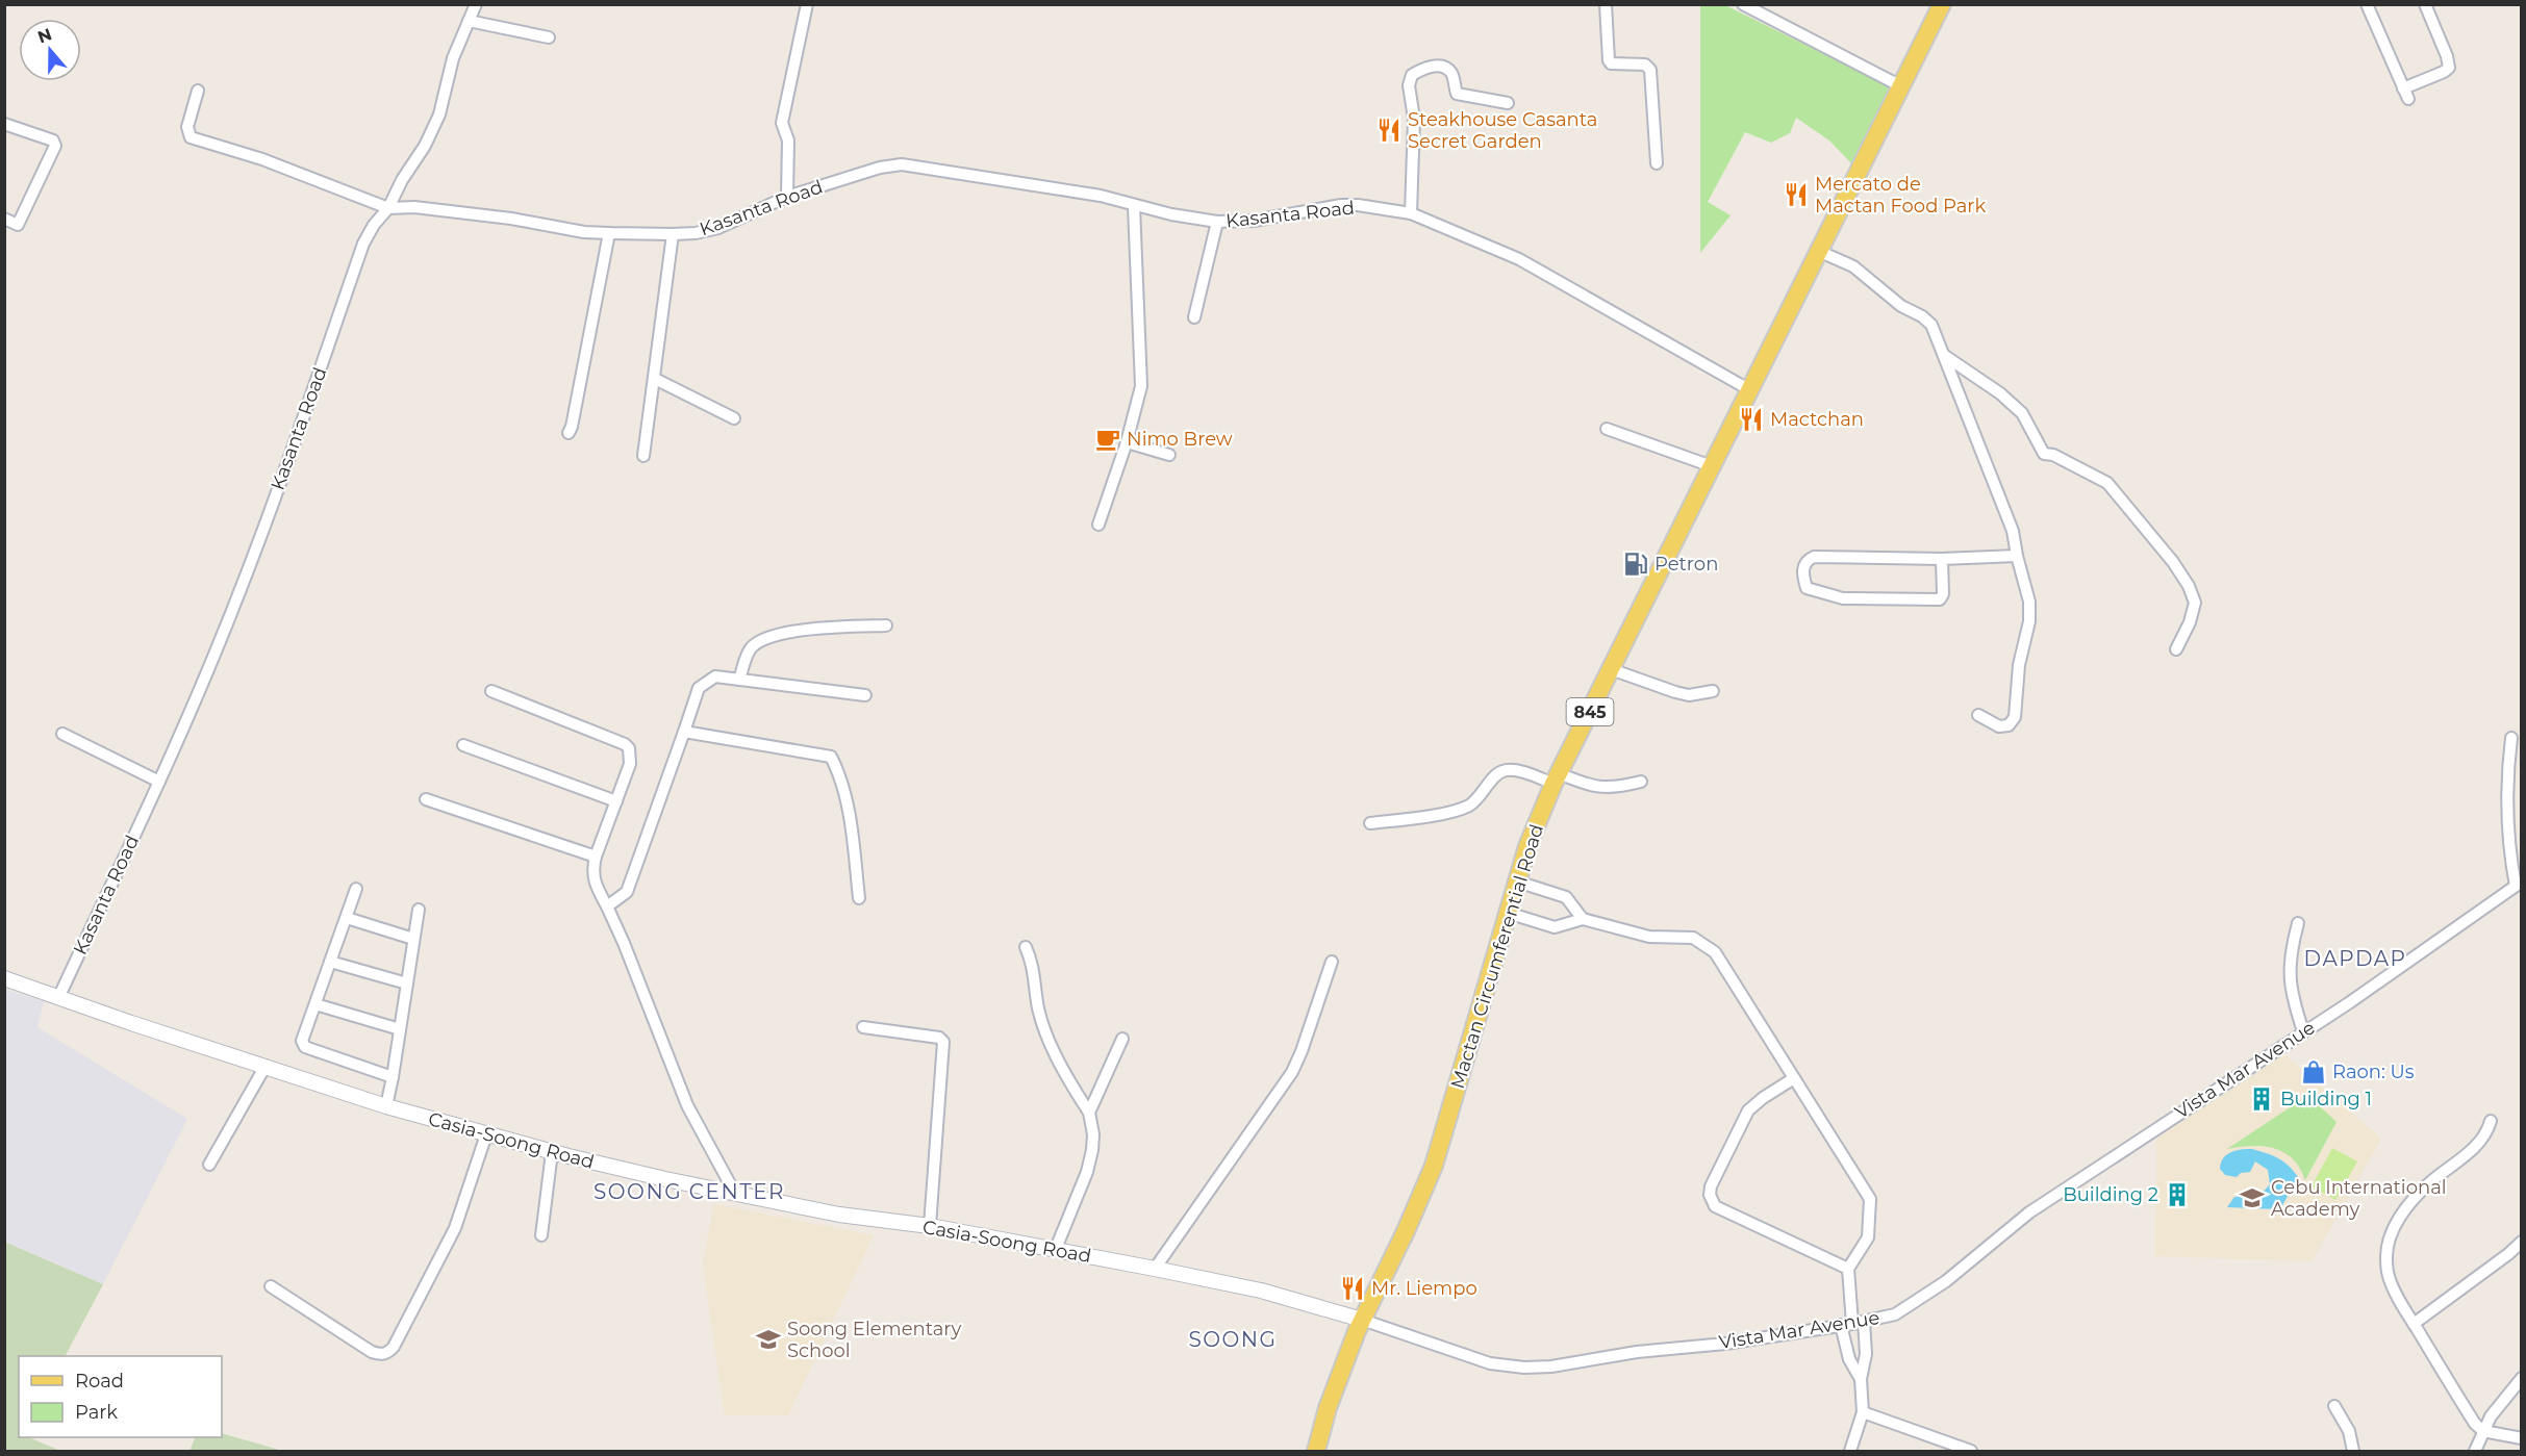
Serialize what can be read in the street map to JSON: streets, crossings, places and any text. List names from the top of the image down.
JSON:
{
  "streets": {
    "main road": ["845", "Mactan Circumferential Road"],
    "street": ["Kasanta Road", "Vista Mar Avenue", "Casia-Soong Road"]
  },
  "crossings": [
    ["Kasanta Road", "Mactan Circumferential Road"],
    ["Kasanta Road", "Casia-Soong Road"],
    ["Mactan Circumferential Road", "Vista Mar Avenue"],
    ["Mactan Circumferential Road", "Casia-Soong Road"],
    ["Vista Mar Avenue", "Casia-Soong Road"]
  ],
  "districts": ["DAPDAP", "SOONG CENTER", "SOONG"],
  "places": {
    "restaurant": [
      "Steakhouse Casanta Secret Garden",
      "Mercato de Mactan Food Park",
      "Mactchan",
      "Mr. Liempo"
    ],
    "cafe": ["Nimo Brew"],
    "fuel station": ["Petron"],
    "shop": ["Raon: Us"],
    "building": ["Building 1", "Building 2"],
    "school or university": ["Cebu International Academy", "Soong Elementary School"]
  },
  "legend": ["Road", "Park"],
  "north": "top"
}
